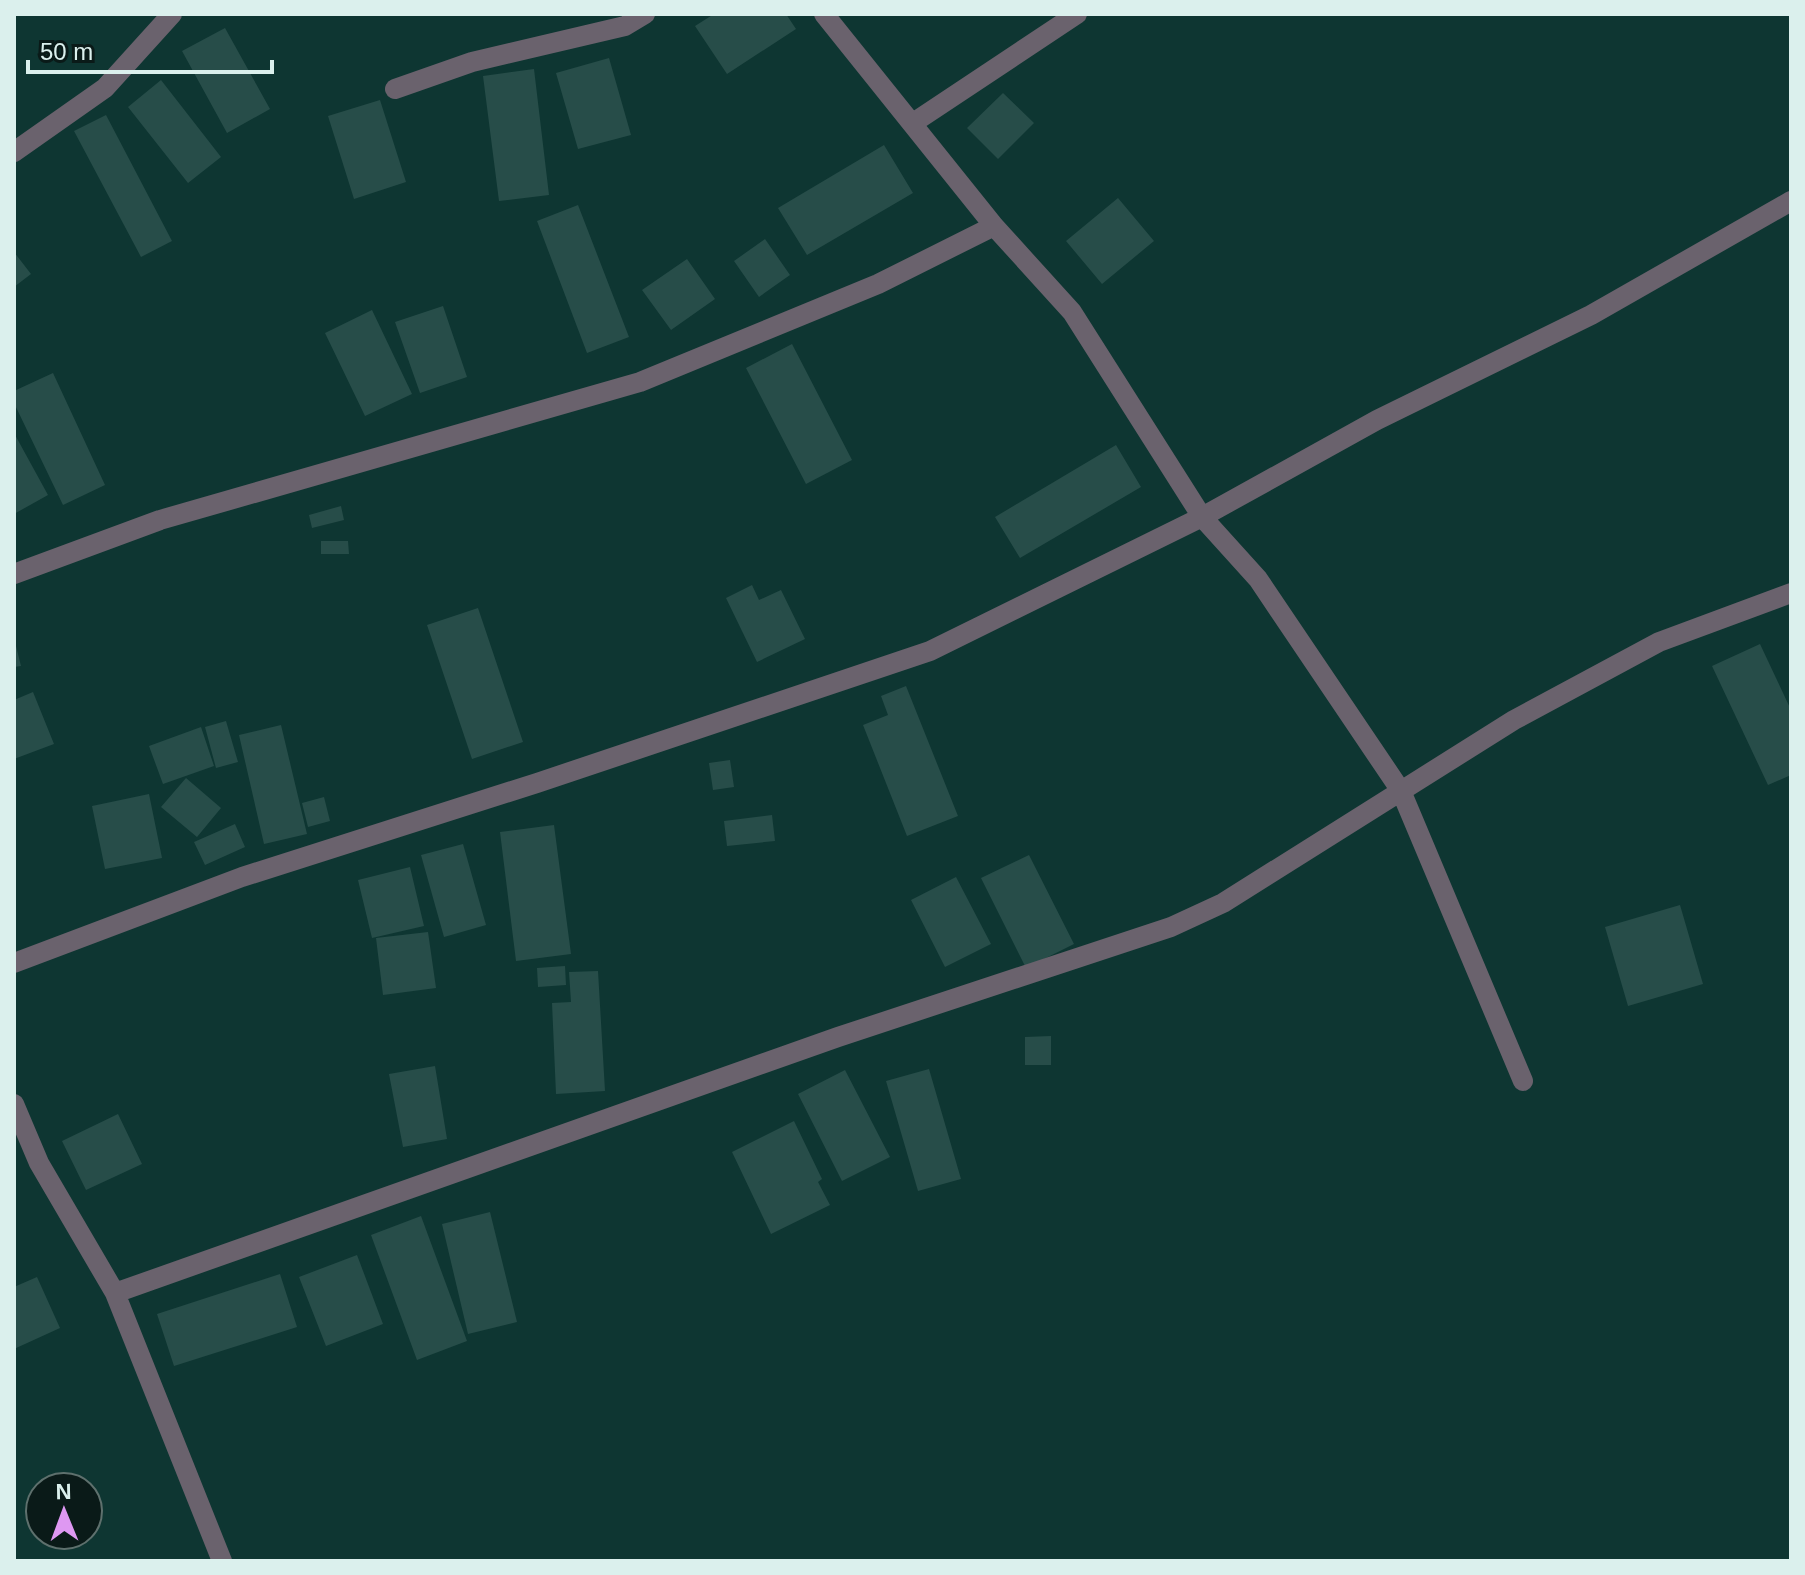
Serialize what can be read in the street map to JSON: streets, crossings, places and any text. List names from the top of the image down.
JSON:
{
  "scale_bar": "50 m",
  "north": "top"
}
